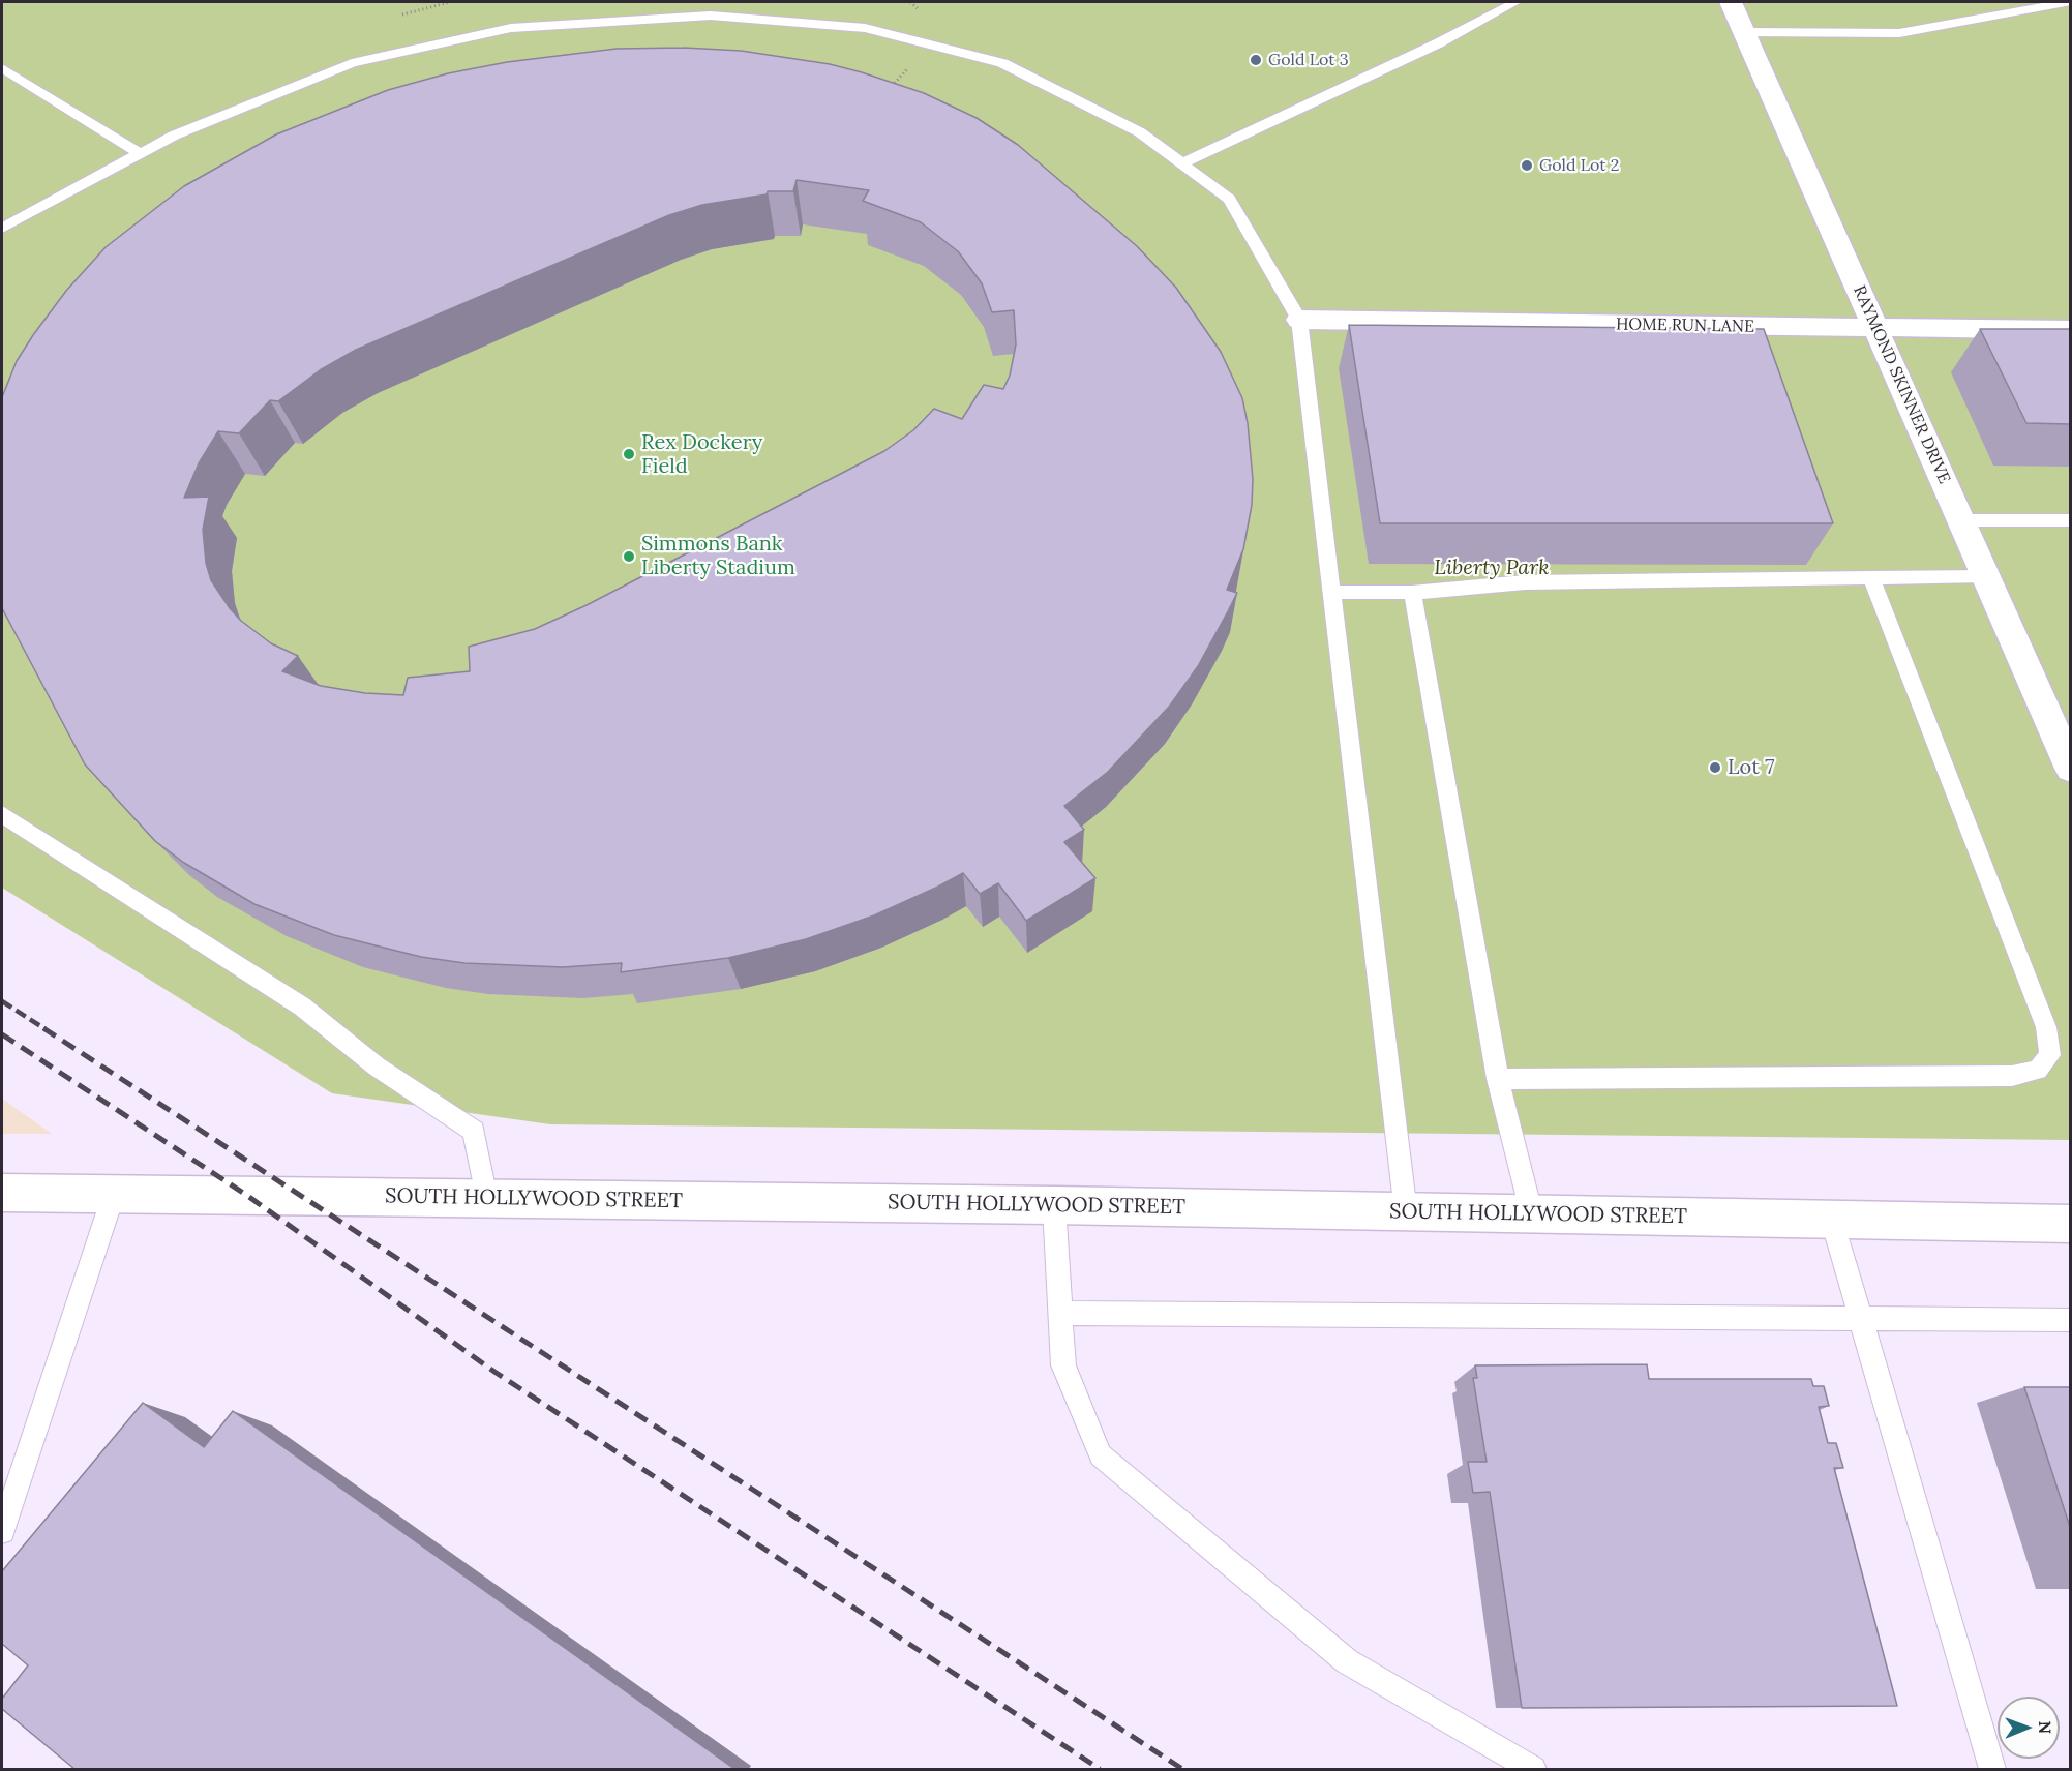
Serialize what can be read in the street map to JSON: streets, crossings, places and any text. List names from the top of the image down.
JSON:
{
  "streets": {
    "street": ["HOME RUN LANE", "RAYMOND SKINNER DRIVE", "SOUTH HOLLYWOOD STREET"]
  },
  "crossings": [
    ["HOME RUN LANE", "RAYMOND SKINNER DRIVE"]
  ],
  "parks": ["Liberty Park"],
  "places": [
    "Gold Lot 3",
    "Gold Lot 2",
    "Rex Dockery Field",
    "Simmons Bank Liberty Stadium",
    "Lot 7"
  ],
  "north": "right"
}
